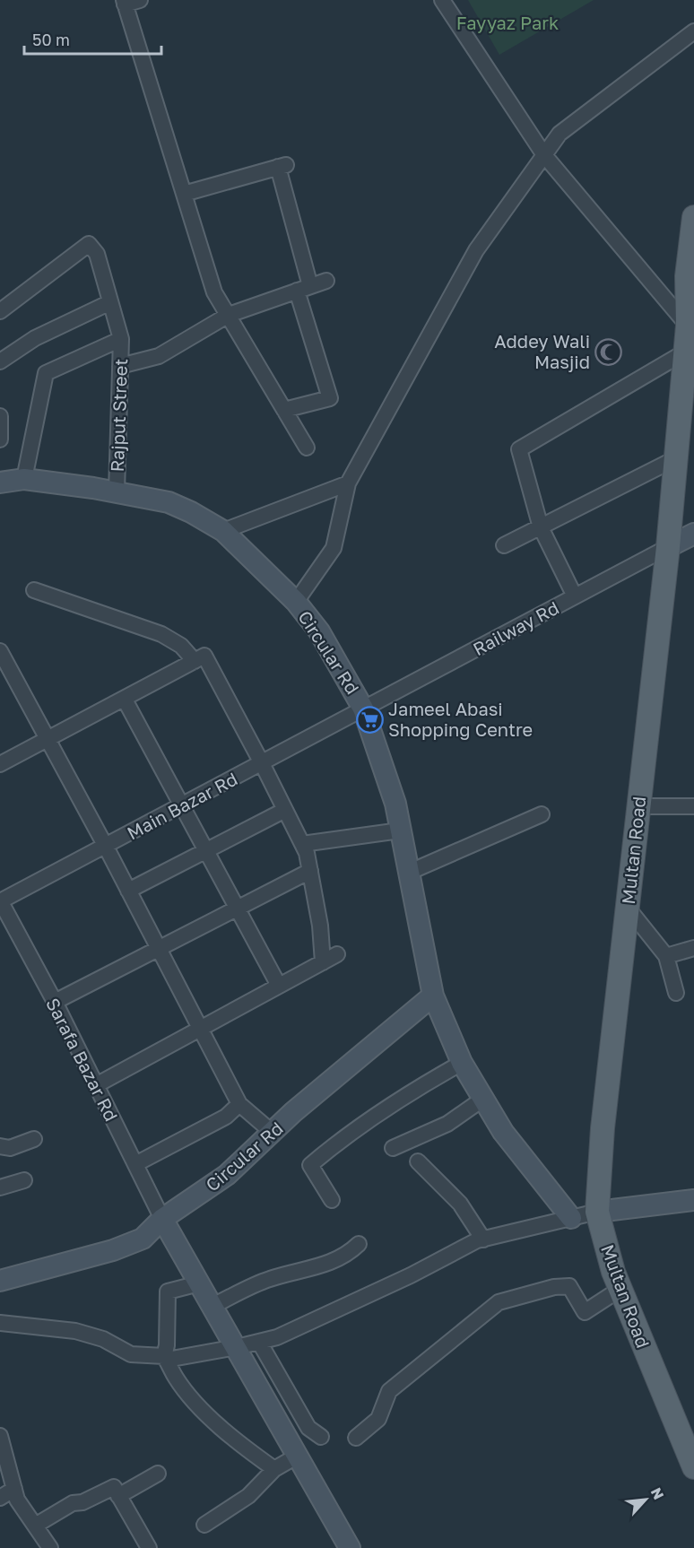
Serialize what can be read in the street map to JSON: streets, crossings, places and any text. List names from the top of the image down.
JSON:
{
  "streets": {
    "main road": ["Multan Road"],
    "street": [
      "Rajput Street",
      "Railway Rd",
      "Circular Rd",
      "Main Bazar Rd",
      "Sarafa Bazar Rd"
    ]
  },
  "crossings": [
    ["Rajput Street", "Circular Rd"],
    ["Railway Rd", "Circular Rd"],
    ["Railway Rd", "Main Bazar Rd"],
    ["Railway Rd", "Multan Road"],
    ["Circular Rd", "Main Bazar Rd"],
    ["Circular Rd", "Sarafa Bazar Rd"],
    ["Main Bazar Rd", "Sarafa Bazar Rd"]
  ],
  "parks": ["Fayyaz Park"],
  "places": {
    "mosque": ["Addey Wali Masjid"],
    "supermarket": ["Jameel Abasi Shopping Centre"]
  },
  "scale_bar": "50 m",
  "north": "top right"
}
